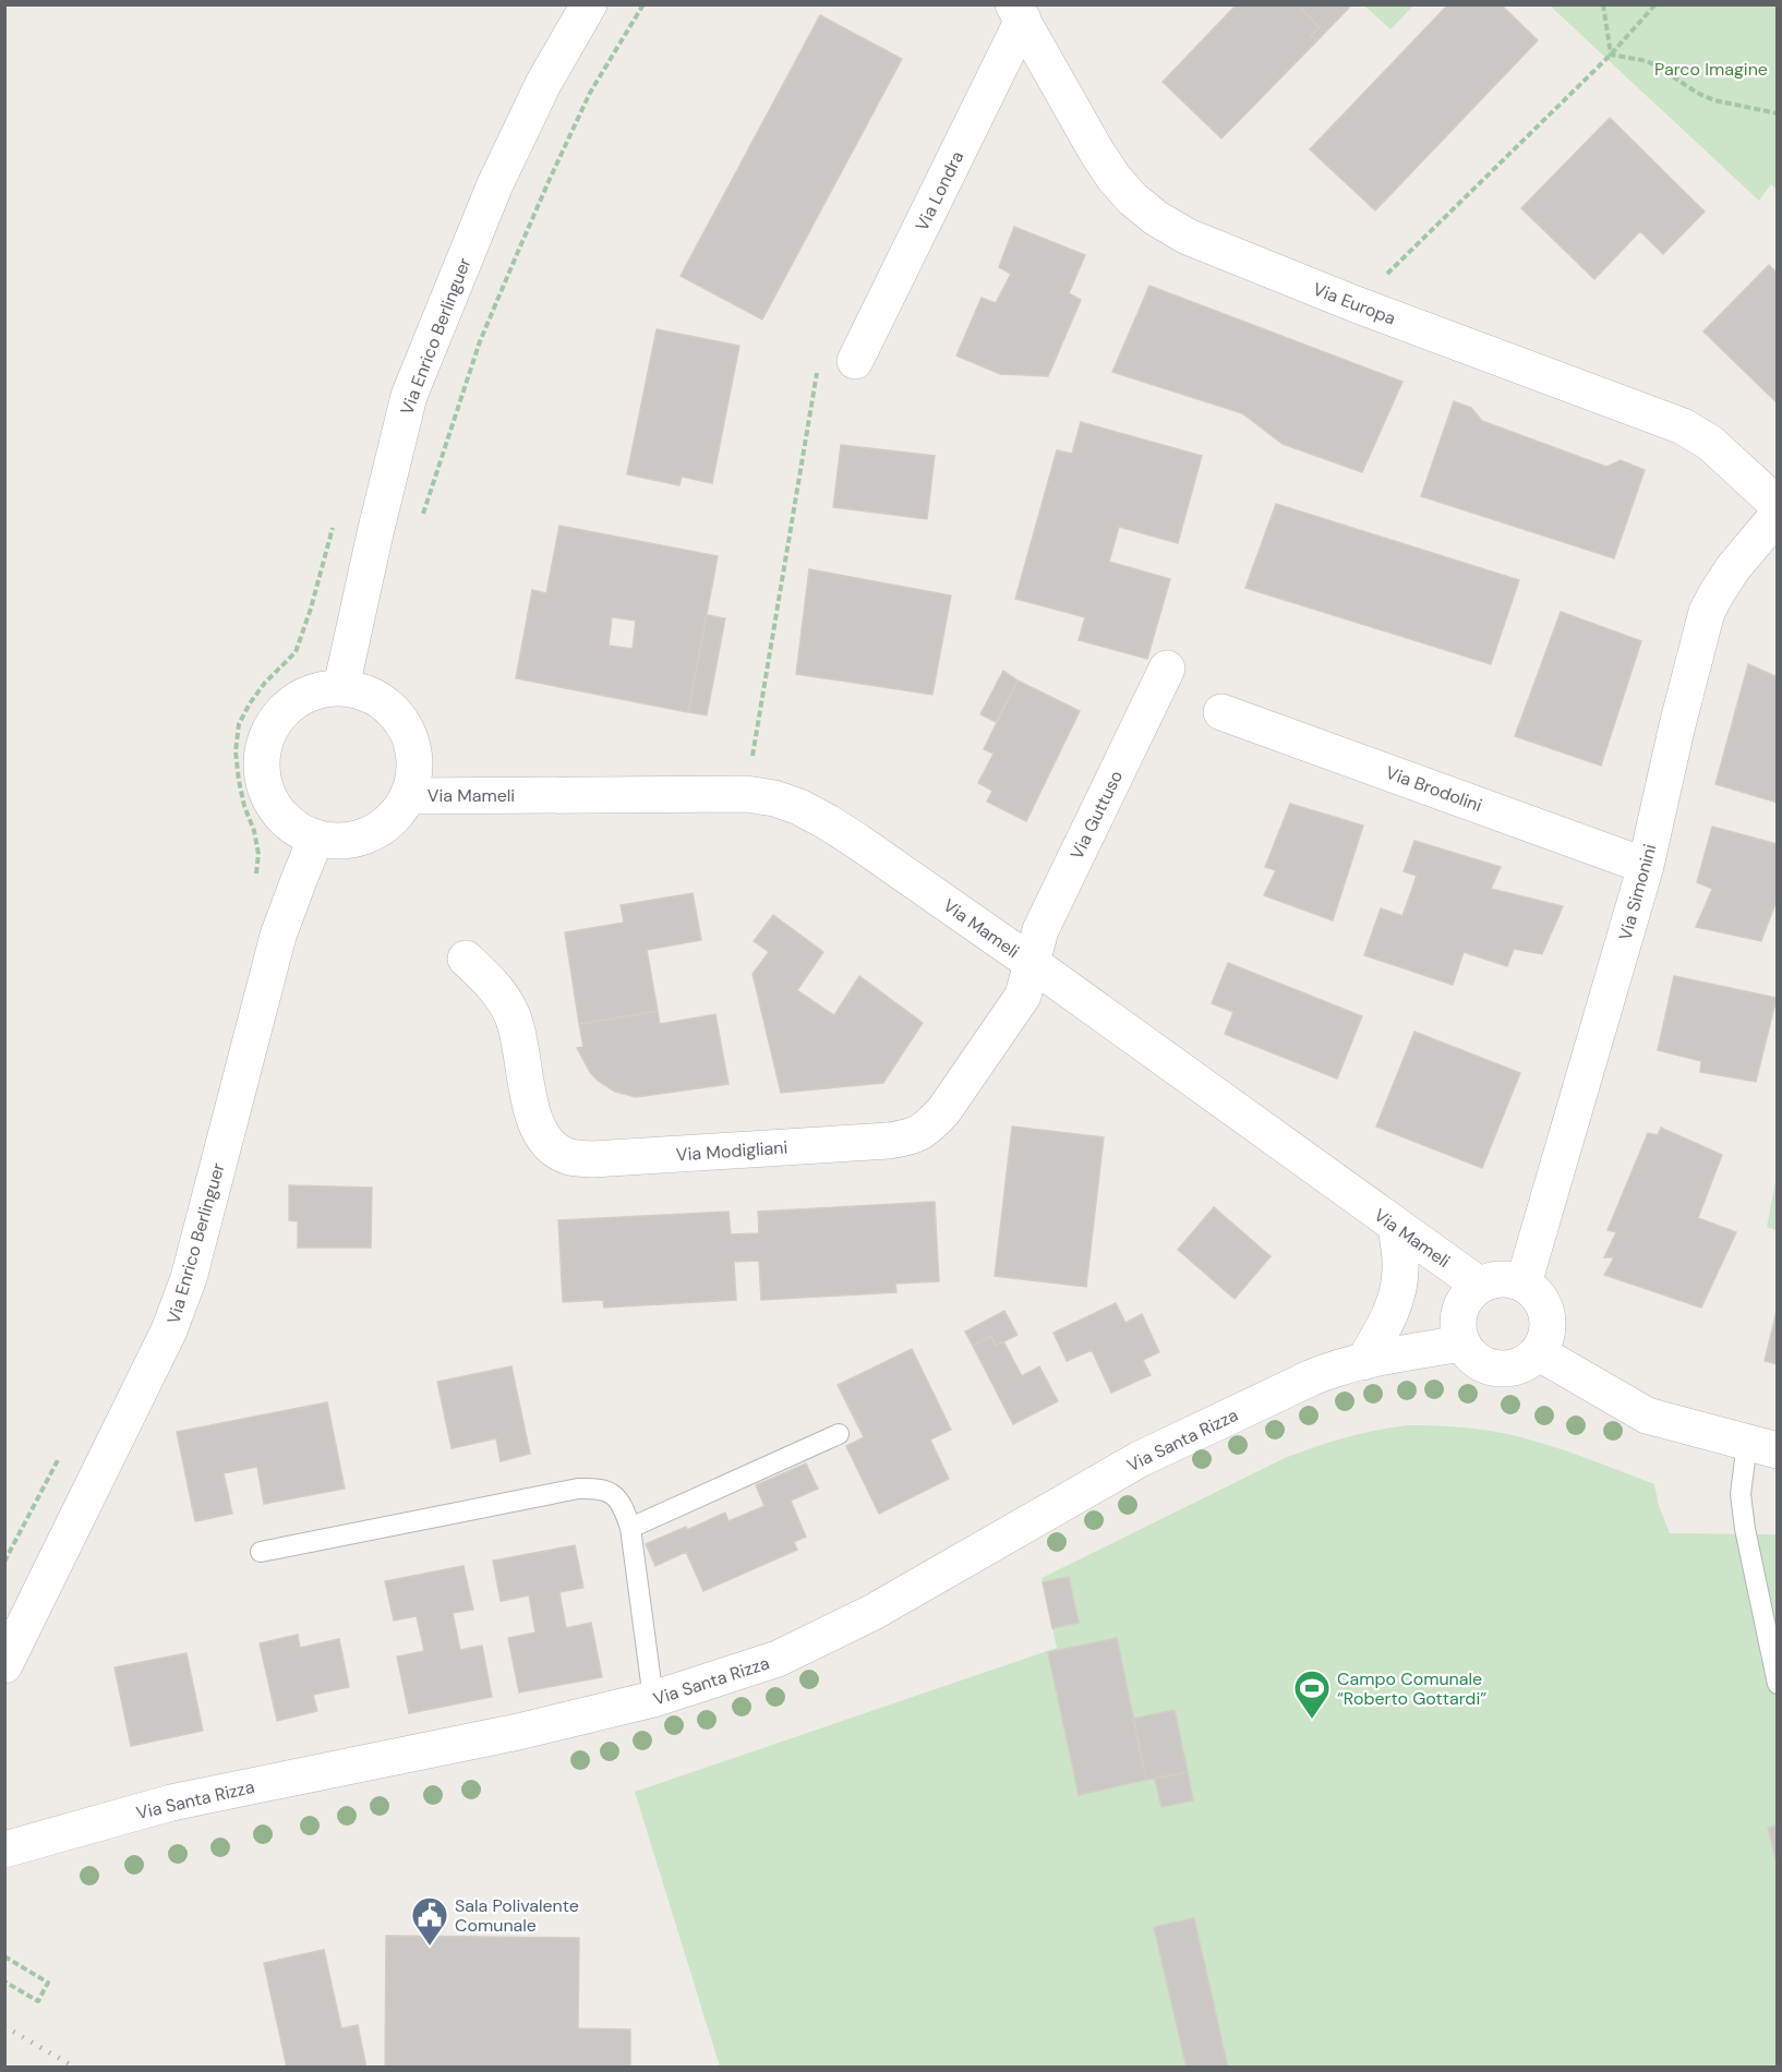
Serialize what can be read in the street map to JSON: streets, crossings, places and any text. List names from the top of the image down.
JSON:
{
  "streets": {
    "street": [
      "Via Londra",
      "Via Europa",
      "Via Enrico Berlinguer",
      "Via Brodolini",
      "Via Mameli",
      "Via Guttuso",
      "Via Simonini",
      "Via Modigliani",
      "Via Santa Rizza"
    ]
  },
  "crossings": [
    ["Via Londra", "Via Europa"],
    ["Via Enrico Berlinguer", "Via Mameli"],
    ["Via Brodolini", "Via Simonini"],
    ["Via Mameli", "Via Guttuso"],
    ["Via Mameli", "Via Simonini"],
    ["Via Mameli", "Via Modigliani"],
    ["Via Mameli", "Via Santa Rizza"],
    ["Via Guttuso", "Via Modigliani"],
    ["Via Simonini", "Via Santa Rizza"]
  ],
  "parks": ["Parco Imagine"],
  "places": {
    "sports": ["Campo Comunale “Roberto Gottardi”"],
    "public building": ["Sala Polivalente Comunale"]
  }
}
